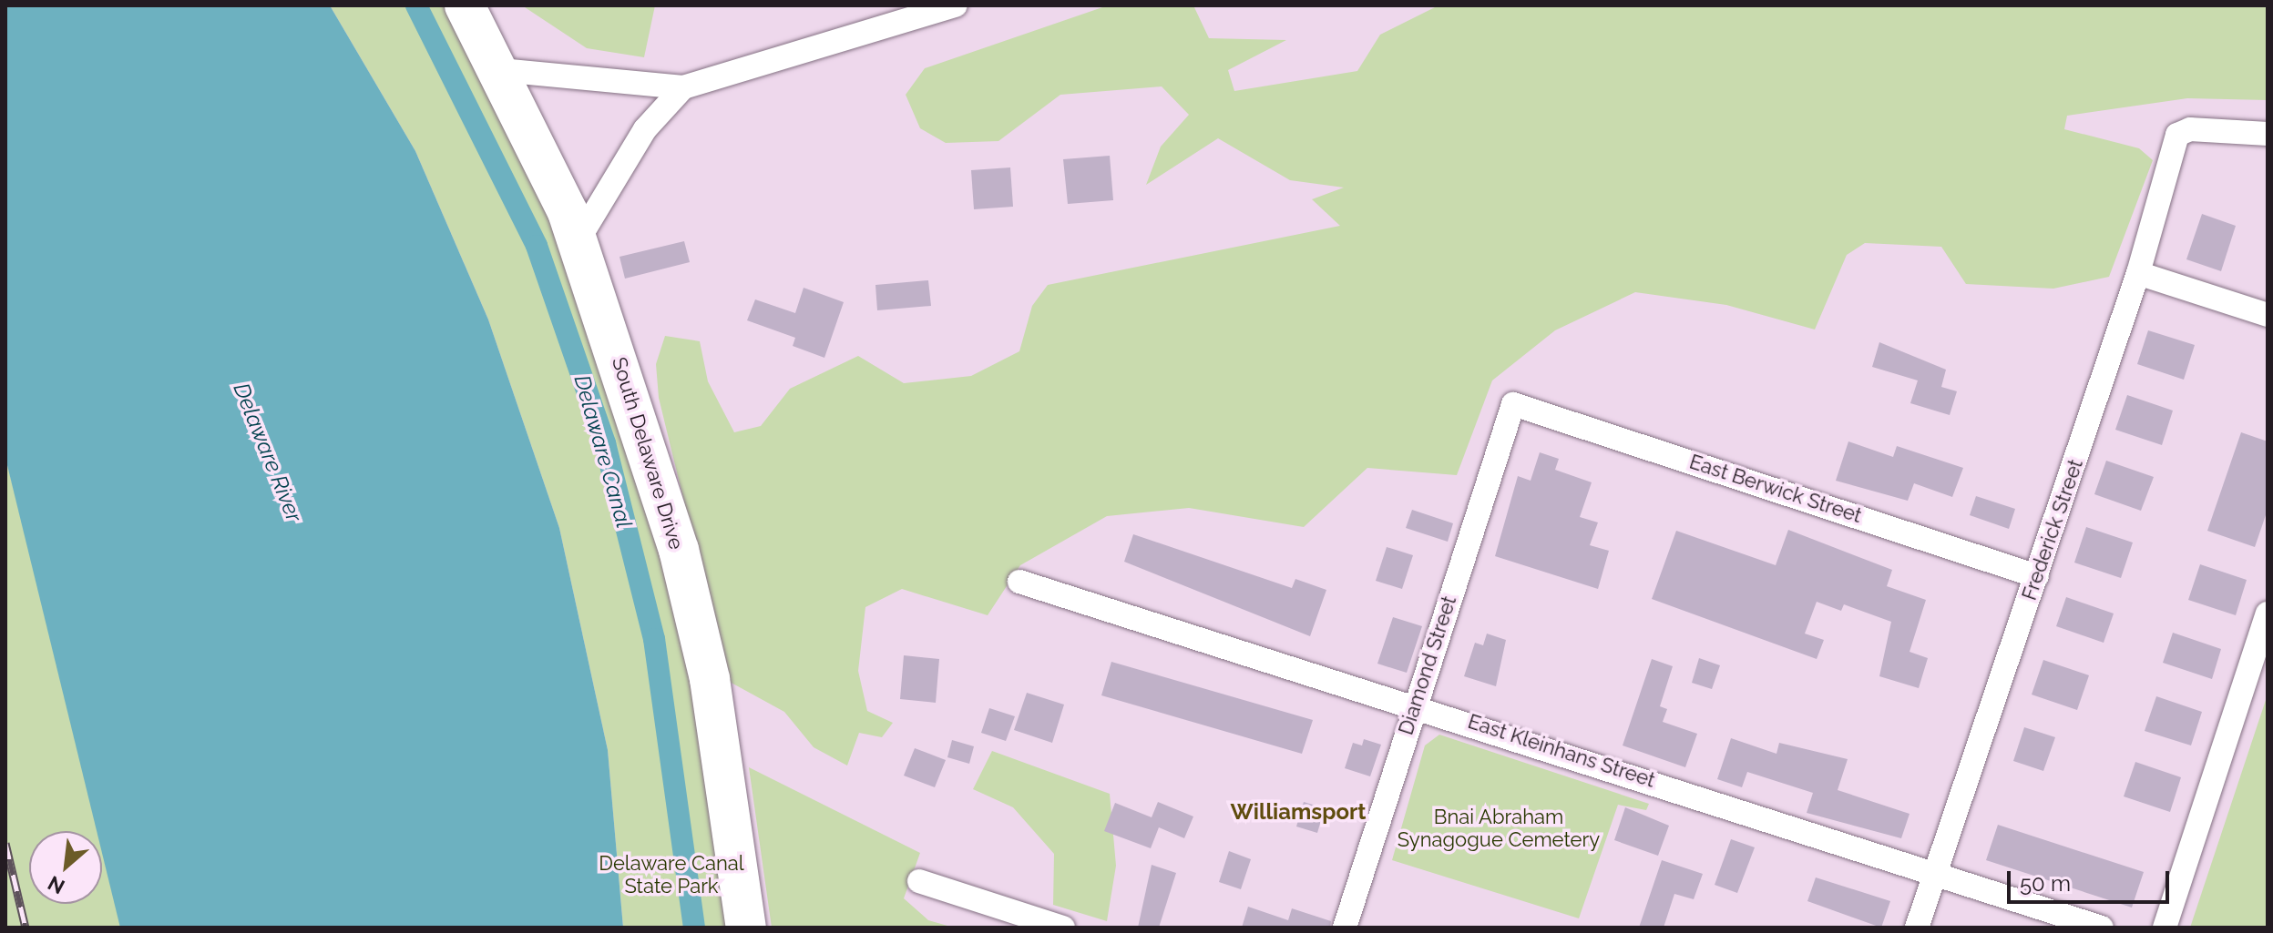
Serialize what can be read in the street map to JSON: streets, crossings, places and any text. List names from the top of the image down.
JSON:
{
  "streets": {
    "highway": ["South Delaware Drive"],
    "street": [
      "East Berwick Street",
      "Frederick Street",
      "Diamond Street",
      "East Kleinhans Street"
    ]
  },
  "crossings": [
    ["East Berwick Street", "Frederick Street"],
    ["East Berwick Street", "Diamond Street"],
    ["Frederick Street", "East Kleinhans Street"],
    ["Diamond Street", "East Kleinhans Street"]
  ],
  "districts": ["Williamsport"],
  "water": ["Delaware Canal", "Delaware River"],
  "parks": ["Bnai Abraham Synagogue Cemetery", "Delaware Canal State Park"],
  "scale_bar": "50 m",
  "north": "bottom left"
}
